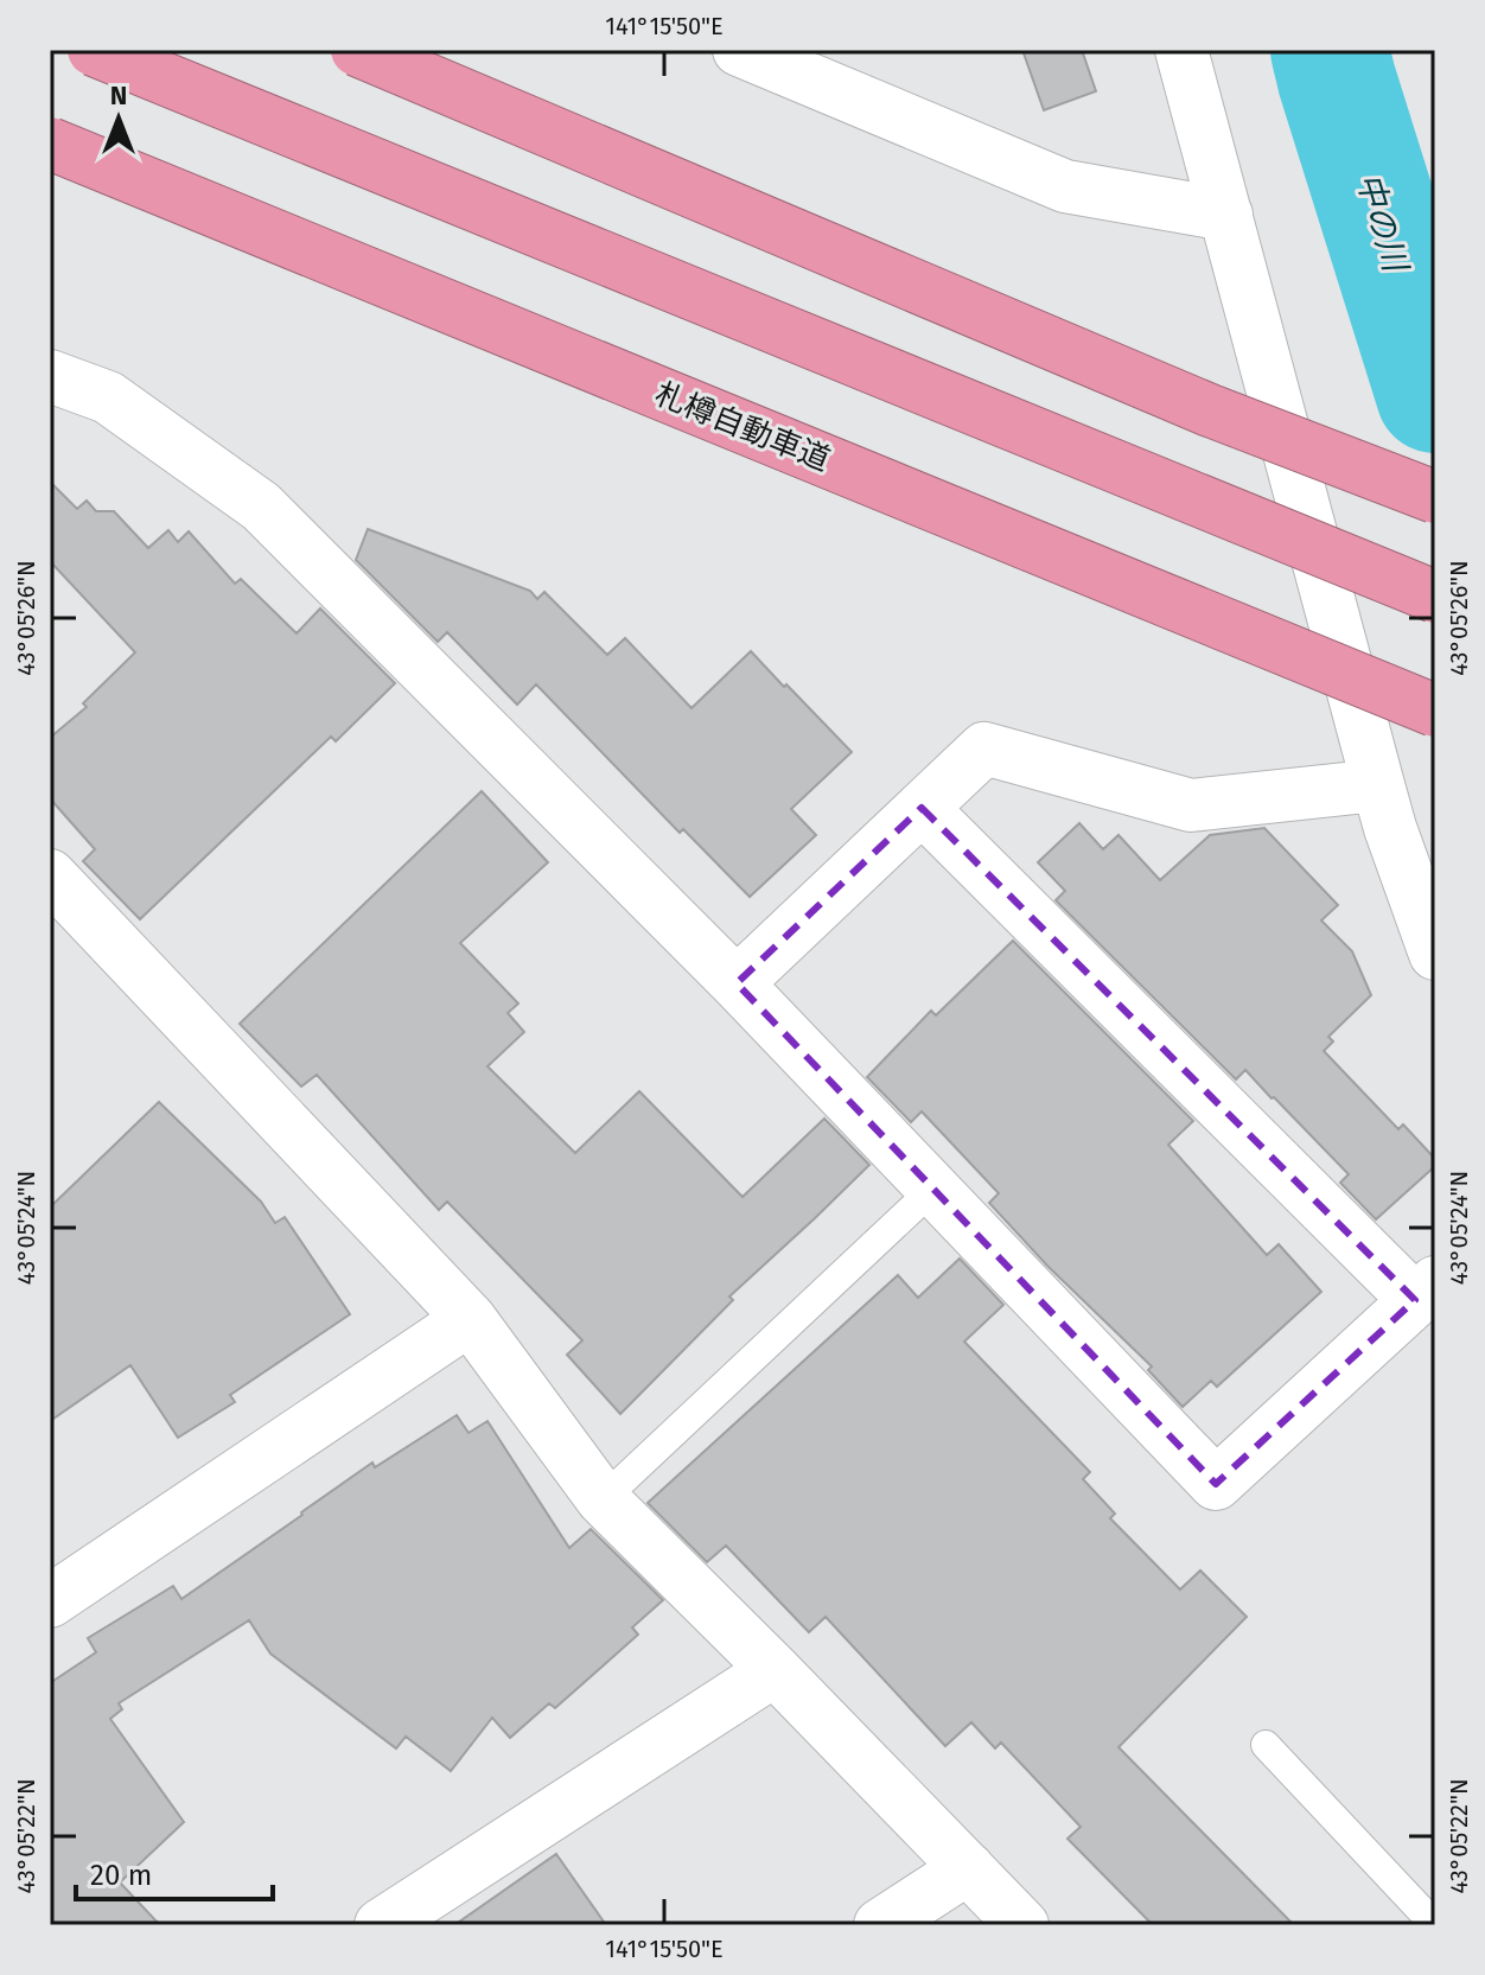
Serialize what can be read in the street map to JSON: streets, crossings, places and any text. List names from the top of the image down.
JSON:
{
  "streets": {
    "highway": ["札樽自動車道"]
  },
  "water": ["中の川"],
  "scale_bar": "20 m",
  "north": "top",
  "coordinates": [
    "141°15'50\"E",
    "43°05'26\"N",
    "43°05'24\"N",
    "43°05'22\"N"
  ]
}
